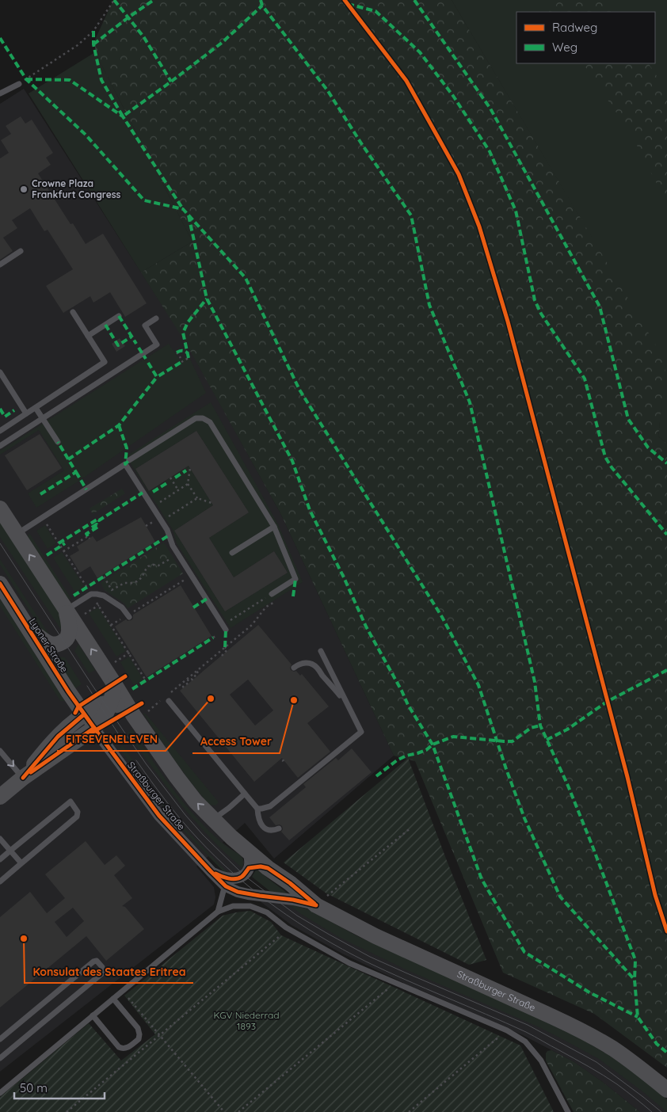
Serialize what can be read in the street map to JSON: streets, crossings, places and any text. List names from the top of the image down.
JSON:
{
  "streets": {
    "main road": ["Lyoner Straße", "Straßburger Straße"]
  },
  "crossings": [
    ["Lyoner Straße", "Straßburger Straße"]
  ],
  "parks": ["KGV Niederrad 1893"],
  "places": [
    "Crowne Plaza Frankfurt Congress",
    "FITSEVENELEVEN",
    "Access Tower",
    "Konsulat des Staates Eritrea"
  ],
  "legend": ["Radweg", "Weg"],
  "scale_bar": "50 m"
}
